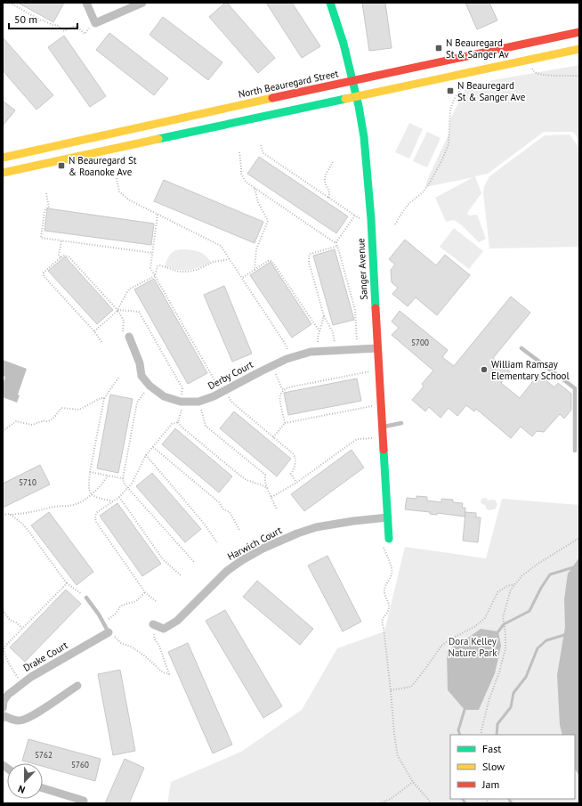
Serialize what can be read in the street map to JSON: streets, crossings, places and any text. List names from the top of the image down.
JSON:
{
  "streets": {
    "main road": ["North Beauregard Street", "Sanger Avenue"],
    "street": ["Derby Court", "Harwich Court", "Drake Court"]
  },
  "crossings": [
    ["North Beauregard Street", "Sanger Avenue"],
    ["Sanger Avenue", "Derby Court"],
    ["Sanger Avenue", "Harwich Court"]
  ],
  "parks": ["Dora Kelley Nature Park"],
  "places": {
    "transit": ["N Beauregard St & Sanger Av", "N Beauregard St & Sanger Ave", "N Beauregard St & Roanoke Ave"],
    "other": ["William Ramsay Elementary School"]
  },
  "house_numbers": [
    "5700",
    "5710",
    "5762",
    "5760"
  ],
  "legend": ["Fast", "Slow", "Jam"],
  "scale_bar": "50 m",
  "north": "bottom"
}
